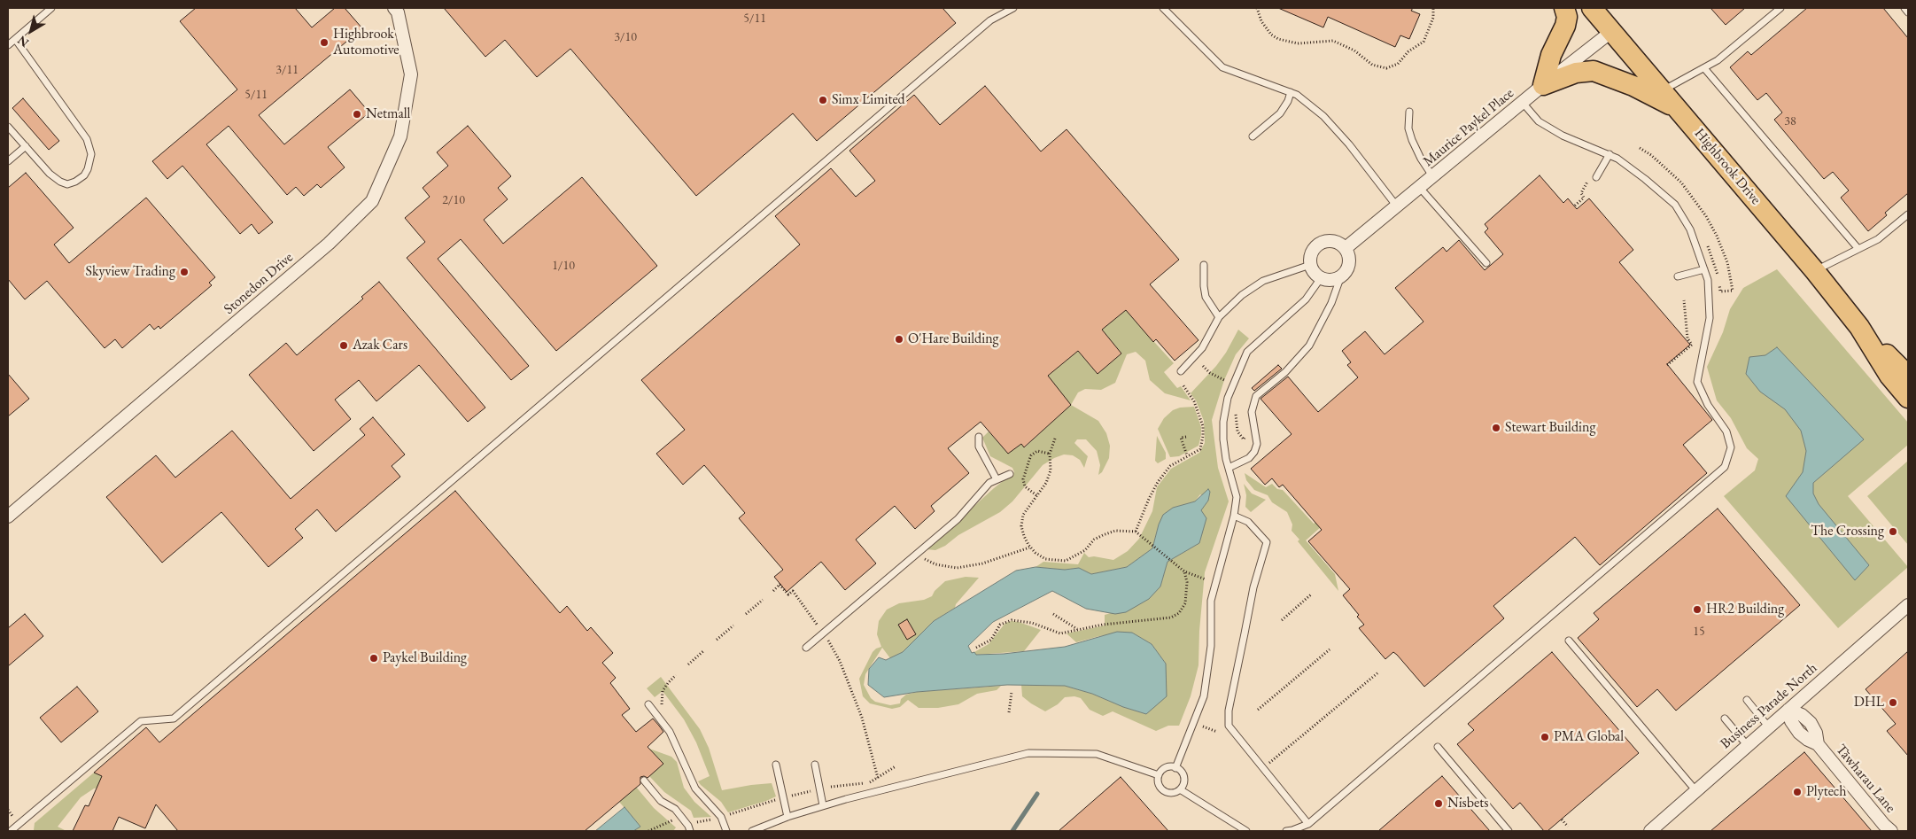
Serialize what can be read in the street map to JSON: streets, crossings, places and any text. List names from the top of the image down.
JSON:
{
  "streets": {
    "main road": ["Highbrook Drive"],
    "street": [
      "Maurice Paykel Place",
      "Stonedon Drive",
      "Business Parade North",
      "Tāwharau Lane"
    ]
  },
  "crossings": [
    ["Maurice Paykel Place", "Highbrook Drive"],
    ["Business Parade North", "Tāwharau Lane"]
  ],
  "places": [
    "Highbrook Automotive",
    "Simx Limited",
    "Netmall",
    "Skyview Trading",
    "O'Hare Building",
    "Azak Cars",
    "Stewart Building",
    "The Crossing",
    "HR2 Building",
    "Paykel Building",
    "DHL",
    "PMA Global",
    "Plytech",
    "Nisbets"
  ],
  "house_numbers": [
    "5/11",
    "3/10",
    "3/11",
    "5/11",
    "38",
    "2/10",
    "1/10",
    "15"
  ],
  "north": "bottom left"
}
